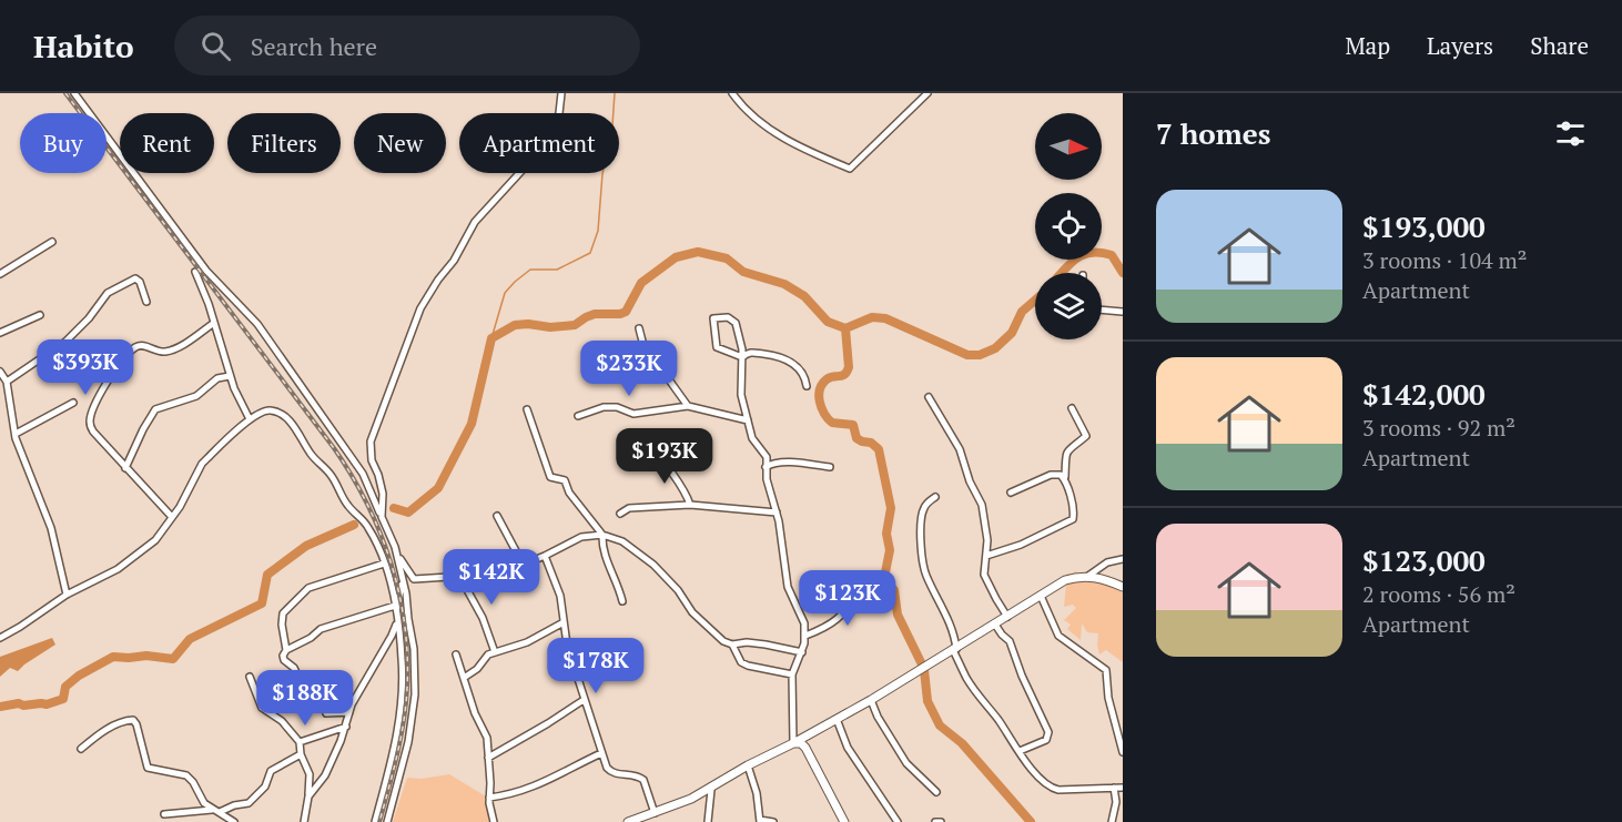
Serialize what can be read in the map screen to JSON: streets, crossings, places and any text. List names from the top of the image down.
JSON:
{
  "north": "right",
  "page": {
    "header": "Habito",
    "search": "Search here",
    "nav": ["Map", "Layers", "Share"],
    "heading": "7 homes",
    "chip": [
      "Buy",
      "Rent",
      "Filters",
      "New",
      "Apartment"
    ],
    "list": [
      {
        "name": "$193,000",
        "note": "3 rooms · 104 m² · Apartment"
      },
      {
        "name": "$142,000",
        "note": "3 rooms · 92 m² · Apartment"
      },
      {
        "name": "$123,000",
        "note": "2 rooms · 56 m² · Apartment"
      }
    ],
    "price": [
      "$393K",
      "$233K",
      "$193K",
      "$142K",
      "$123K",
      "$178K",
      "$188K"
    ]
  }
}
